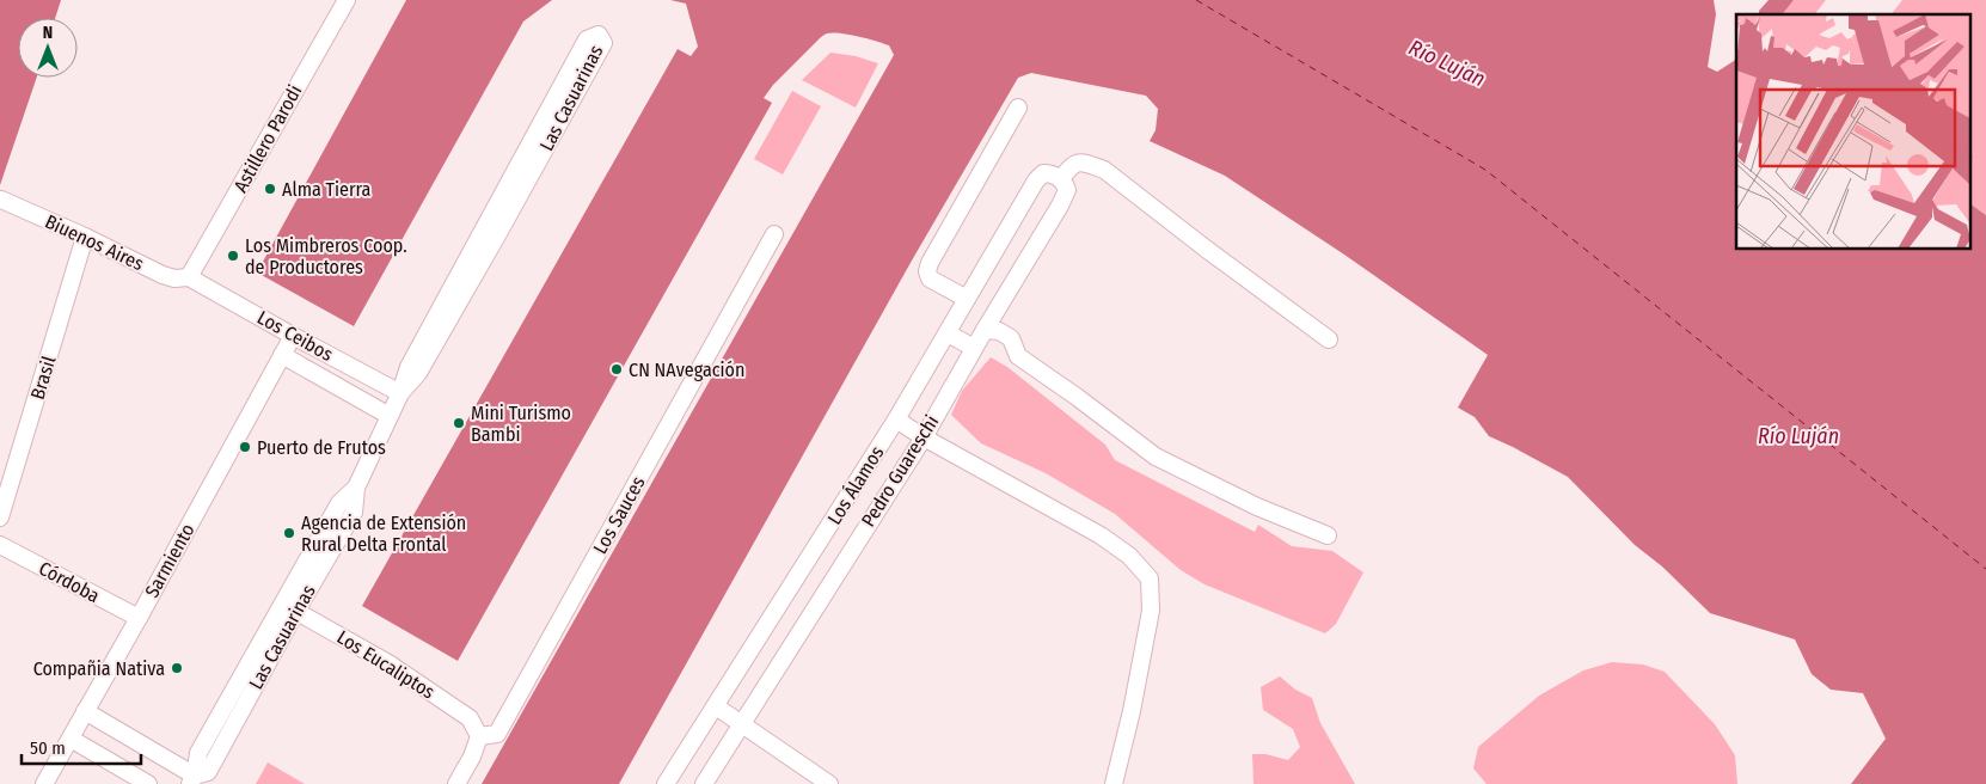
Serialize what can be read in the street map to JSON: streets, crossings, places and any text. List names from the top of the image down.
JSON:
{
  "streets": {
    "street": [
      "Las Casuarinas",
      "Astillero Parodi",
      "Biuenos Aires",
      "Los Ceibos",
      "Brasil",
      "Pedro Guareschi",
      "Los Álamos",
      "Los Sauces",
      "Sarmiento",
      "Córdoba",
      "Los Eucaliptos"
    ]
  },
  "crossings": [
    ["Las Casuarinas", "Los Ceibos"],
    ["Las Casuarinas", "Los Eucaliptos"],
    ["Astillero Parodi", "Biuenos Aires"],
    ["Astillero Parodi", "Los Ceibos"],
    ["Biuenos Aires", "Los Ceibos"],
    ["Biuenos Aires", "Brasil"],
    ["Los Ceibos", "Sarmiento"],
    ["Pedro Guareschi", "Los Álamos"],
    ["Los Sauces", "Los Eucaliptos"],
    ["Sarmiento", "Córdoba"]
  ],
  "water": ["Río Luján"],
  "places": [
    "Alma Tierra",
    "Los Mimbreros Coop. de Productores",
    "CN NAvegación",
    "Mini Turismo Bambi",
    "Puerto de Frutos",
    "Agencia de Extensión Rural Delta Frontal",
    "Compañia Nativa"
  ],
  "scale_bar": "50 m",
  "north": "top"
}
